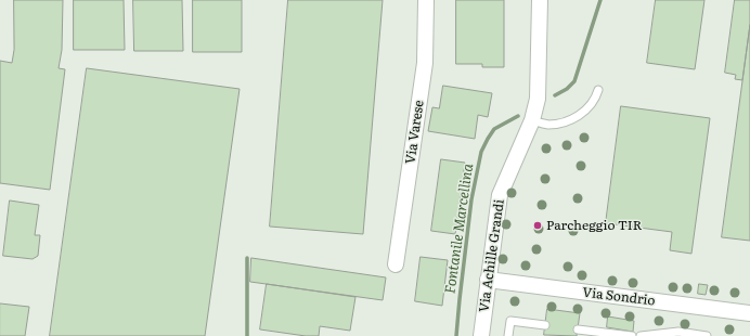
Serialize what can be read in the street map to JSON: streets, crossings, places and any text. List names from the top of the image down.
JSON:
{
  "streets": {
    "street": ["Via Varese", "Via Achille Grandi", "Via Sondrio"]
  },
  "crossings": [
    ["Via Achille Grandi", "Via Sondrio"]
  ],
  "water": ["Fontanile Marcellina"],
  "places": ["Parcheggio TIR"]
}
